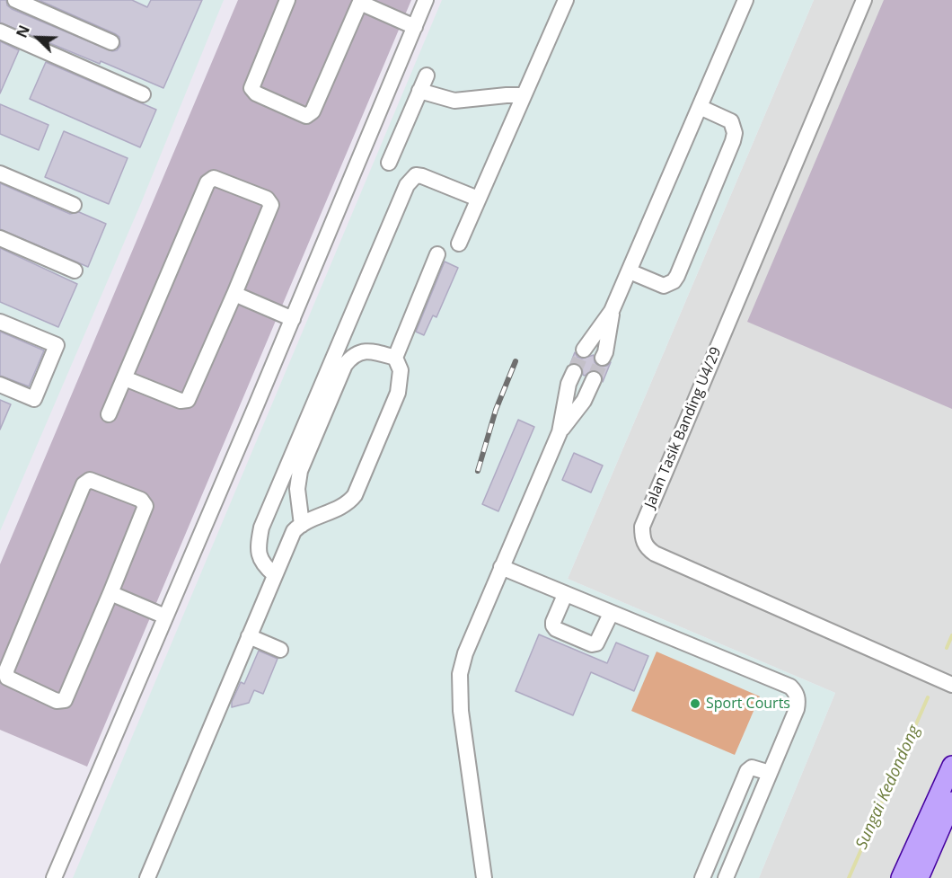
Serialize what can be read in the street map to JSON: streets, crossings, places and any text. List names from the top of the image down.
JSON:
{
  "streets": {
    "street": ["Jalan Tasik Banding U4/29"]
  },
  "water": ["Sungai Kedondong"],
  "places": ["Sport Courts"],
  "north": "top left"
}
